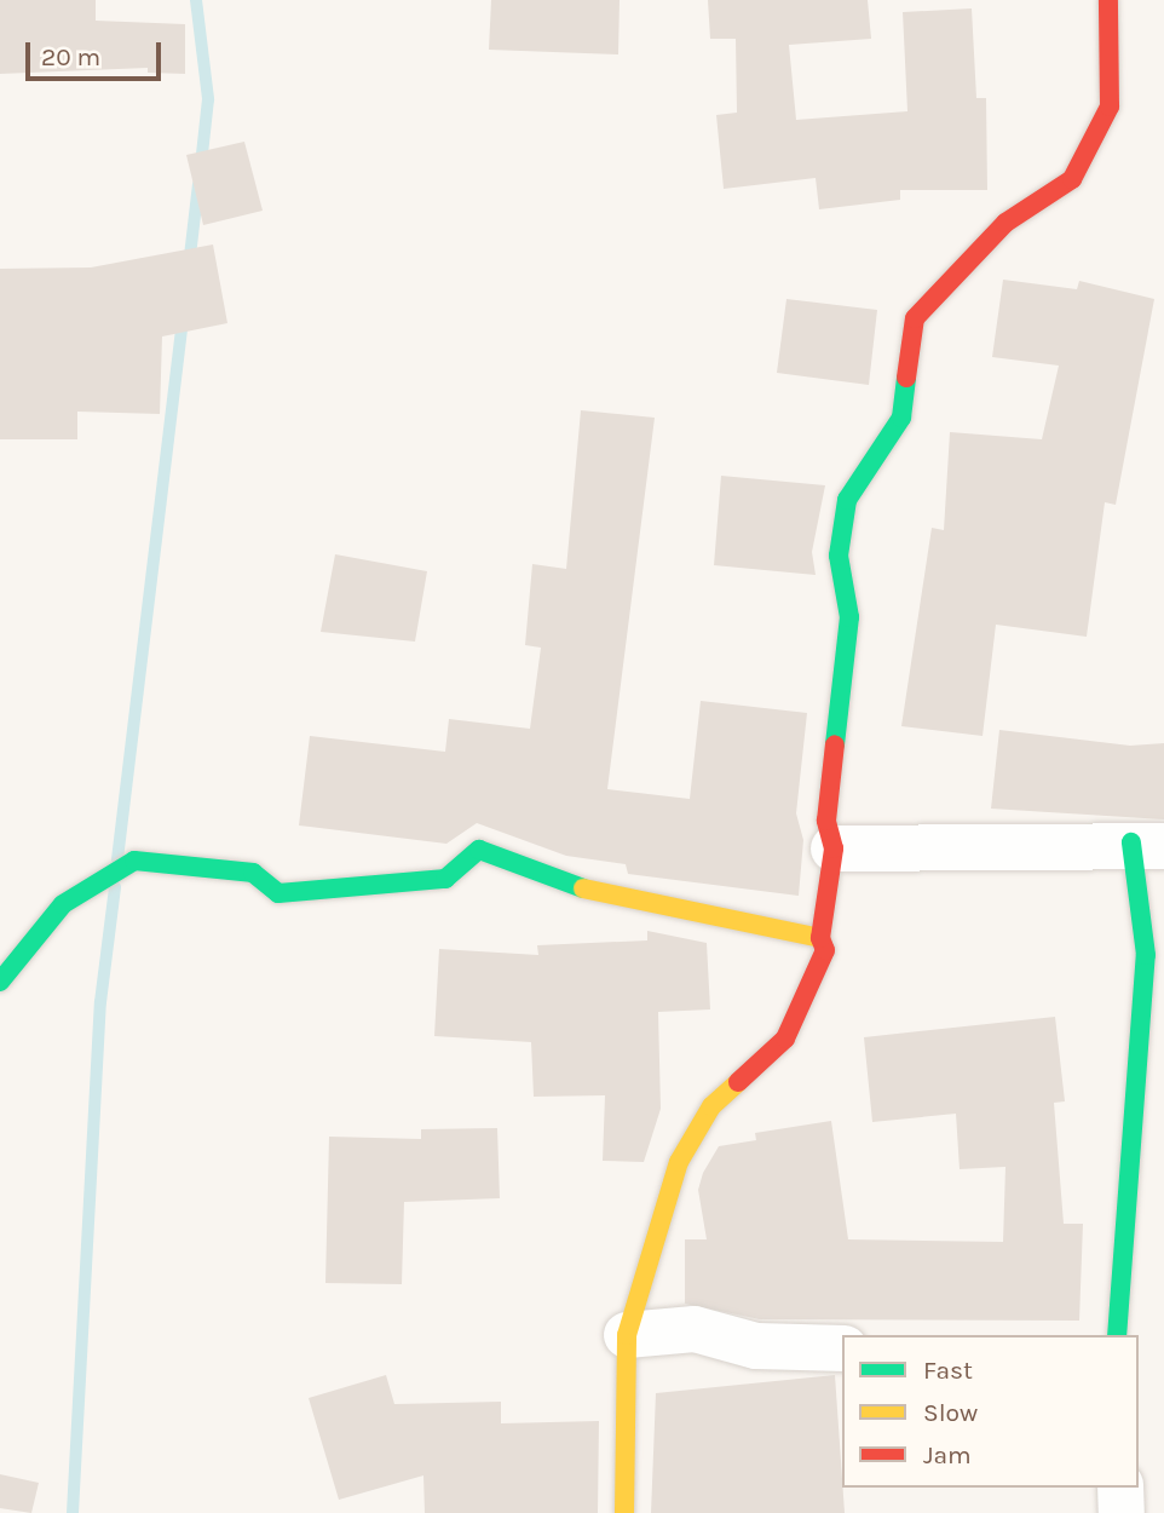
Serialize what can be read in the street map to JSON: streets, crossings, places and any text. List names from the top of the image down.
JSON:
{
  "legend": ["Fast", "Slow", "Jam"],
  "scale_bar": "20 m"
}
